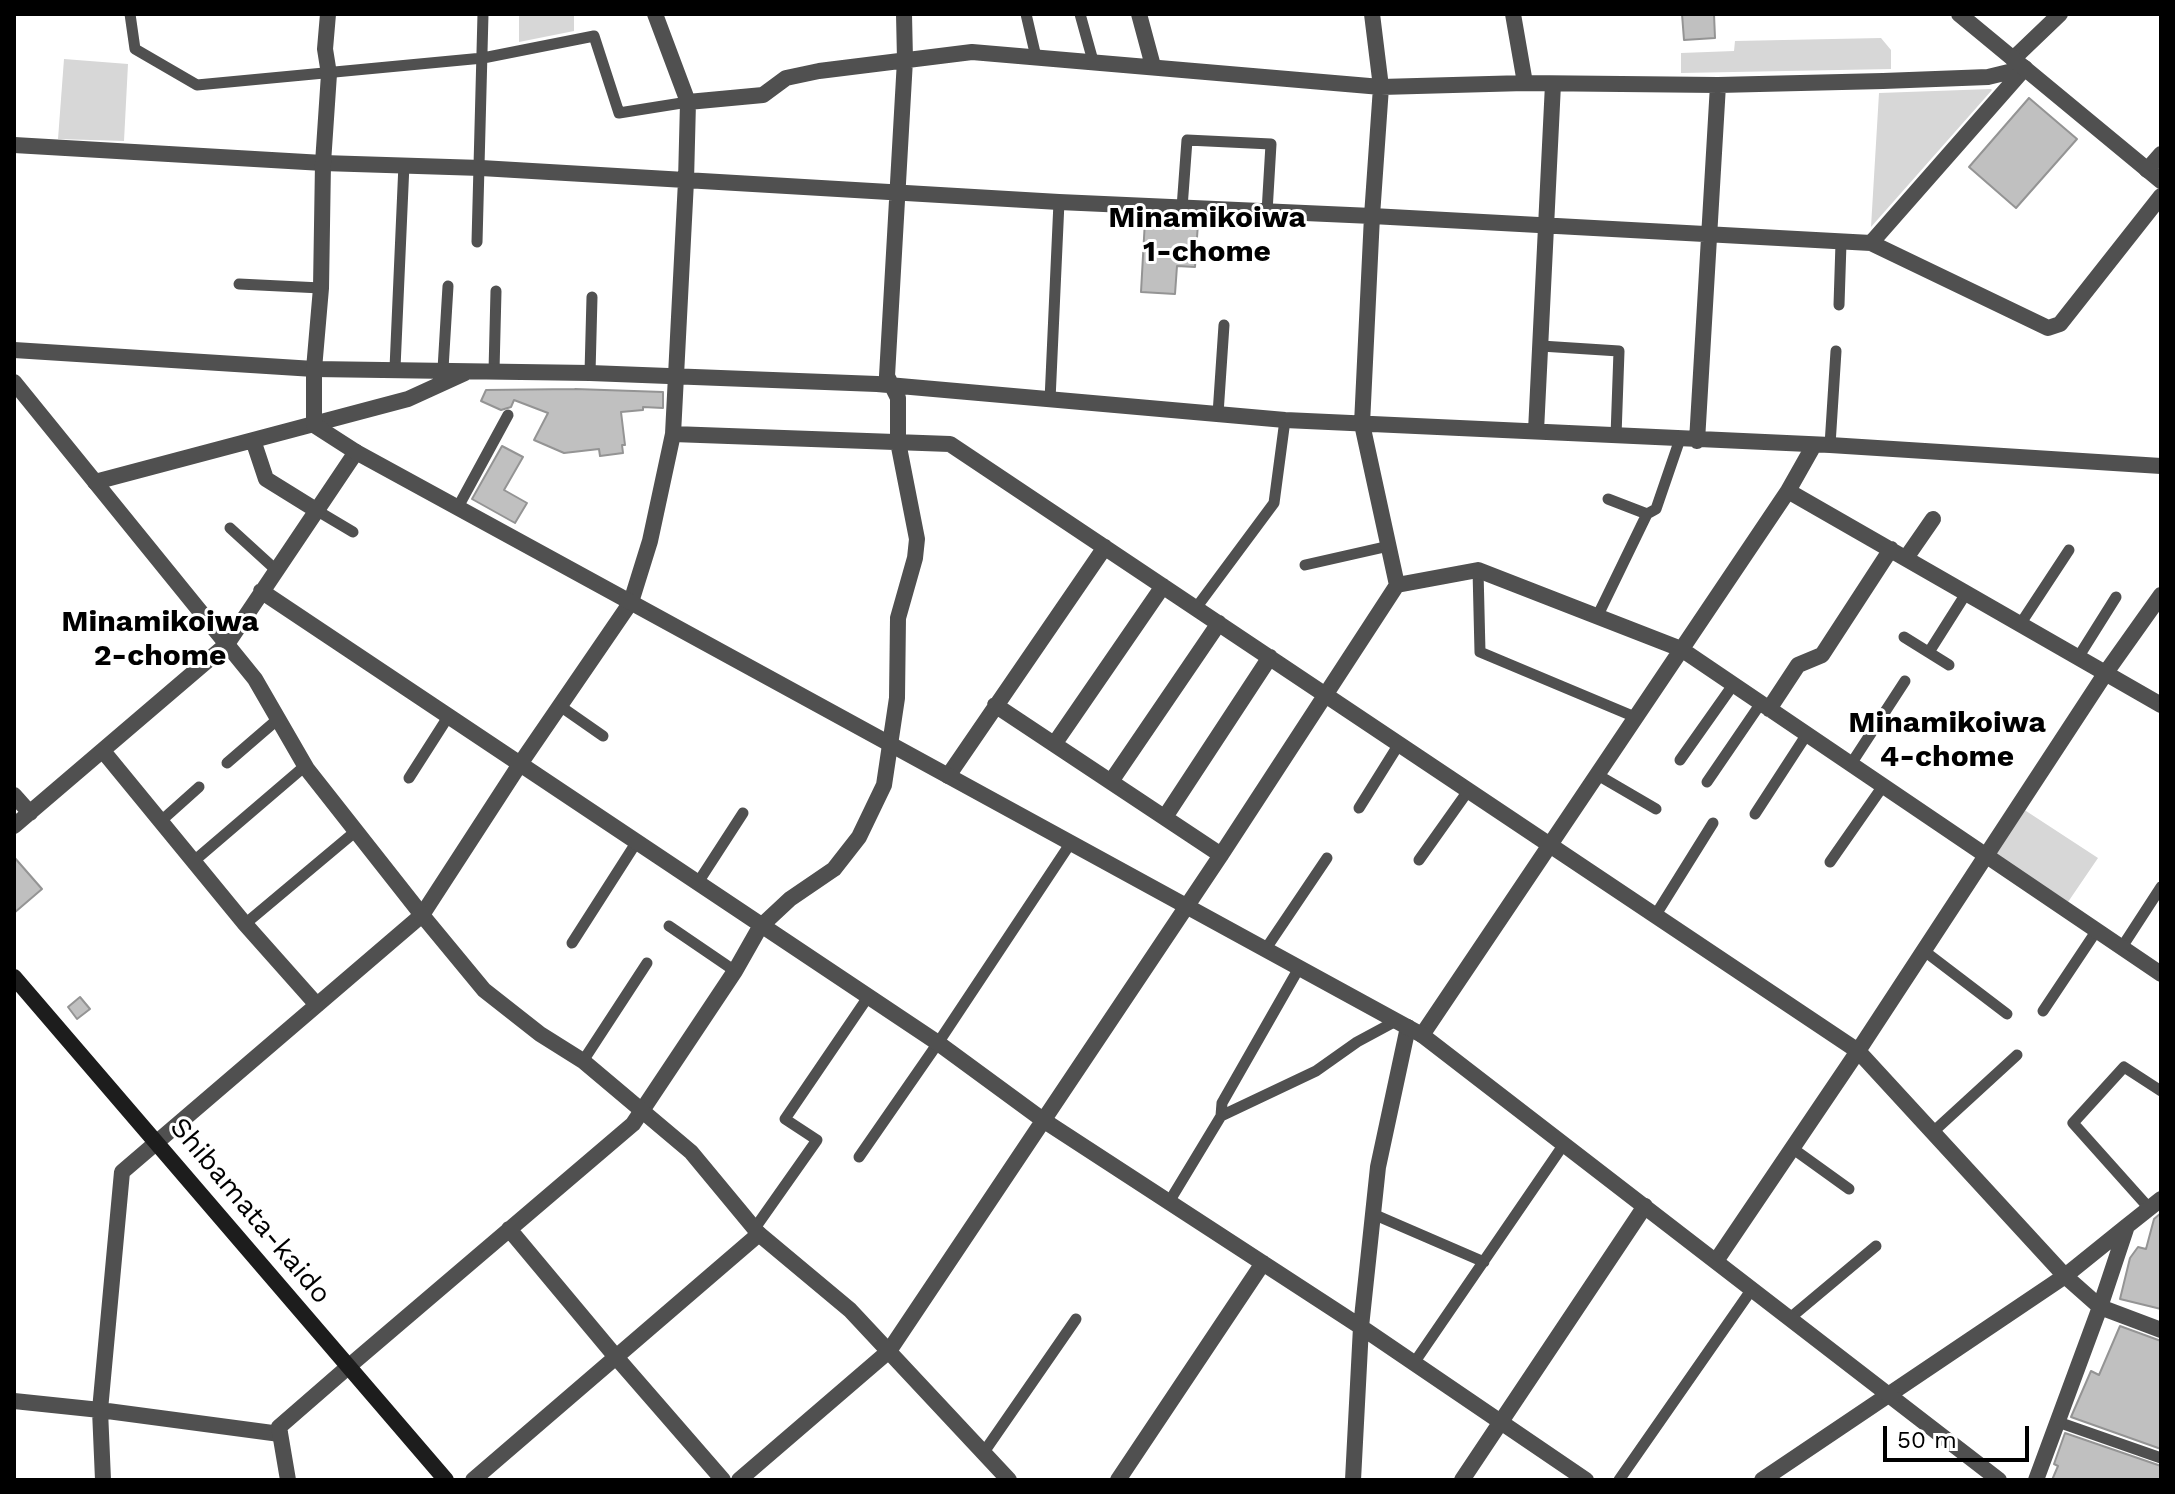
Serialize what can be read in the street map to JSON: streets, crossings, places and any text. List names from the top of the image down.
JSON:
{
  "streets": {
    "main road": ["Shibamata-kaido"]
  },
  "districts": ["Minamikoiwa 1-chome", "Minamikoiwa 2-chome", "Minamikoiwa 4-chome"],
  "scale_bar": "50 m"
}
